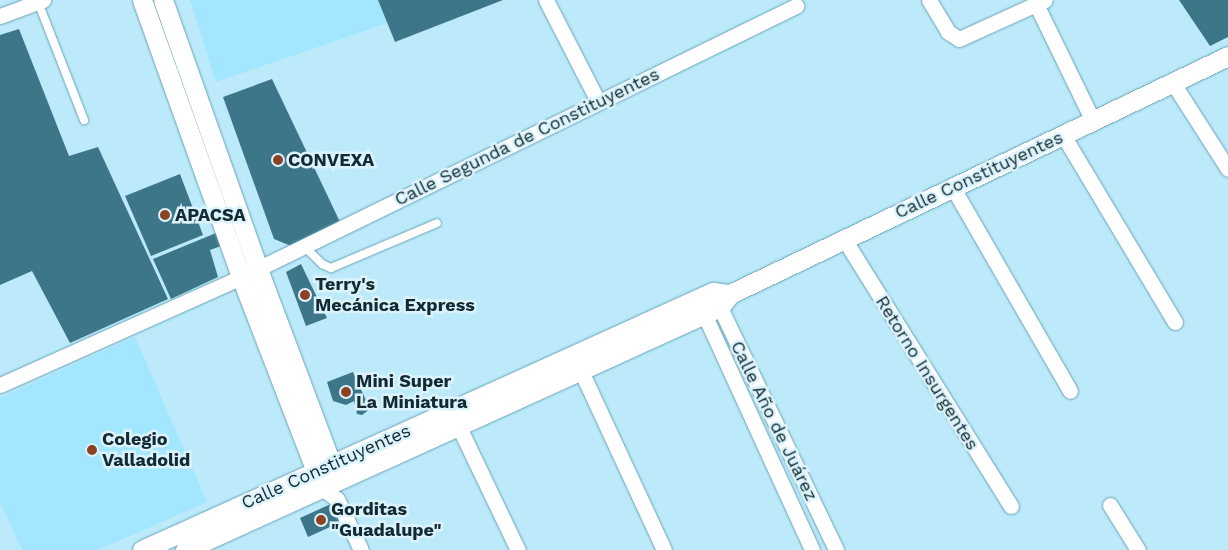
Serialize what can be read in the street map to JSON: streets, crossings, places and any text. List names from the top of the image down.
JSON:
{
  "streets": {
    "street": [
      "Calle Segunda de Constituyentes",
      "Calle Constituyentes",
      "Retorno Insurgentes",
      "Calle Año de Juárez"
    ]
  },
  "crossings": [
    ["Calle Constituyentes", "Retorno Insurgentes"],
    ["Calle Constituyentes", "Calle Año de Juárez"]
  ],
  "places": [
    "CONVEXA",
    "APACSA",
    "Terry's Mecánica Express",
    "Mini Super La Miniatura",
    "Colegio Valladolid",
    "Gorditas \"Guadalupe\""
  ]
}
